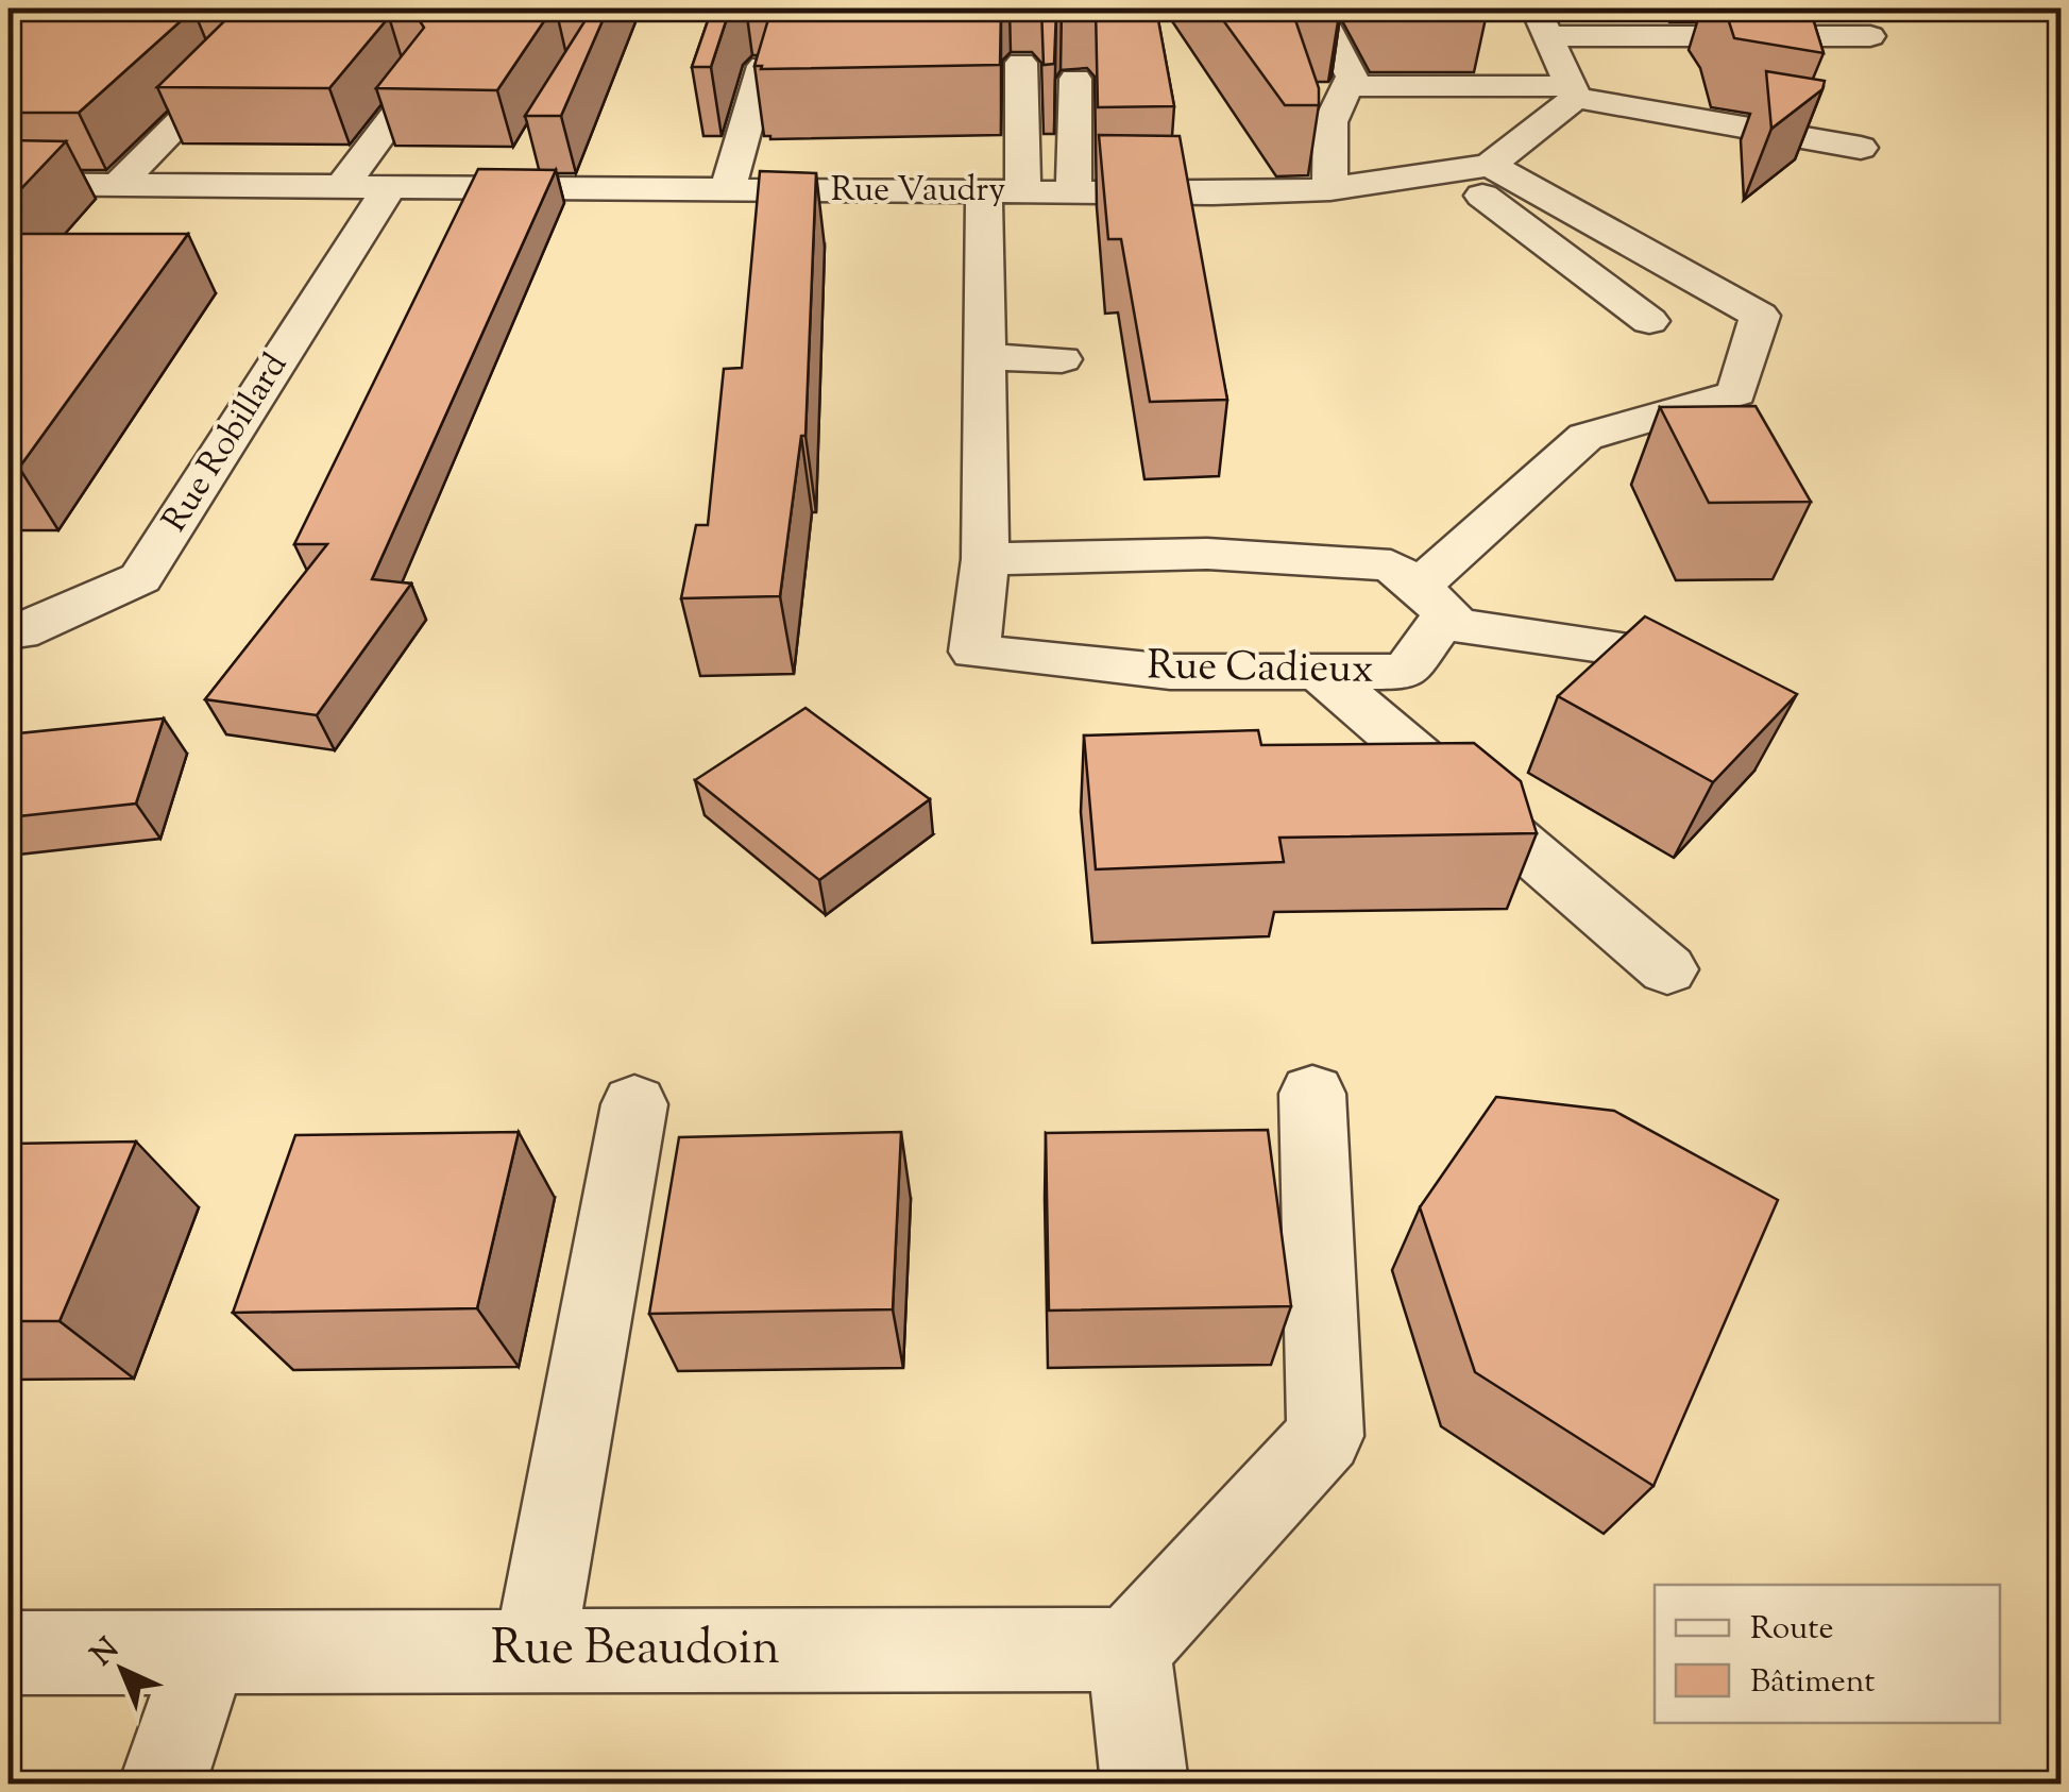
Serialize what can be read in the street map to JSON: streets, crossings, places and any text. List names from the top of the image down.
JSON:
{
  "streets": {
    "street": [
      "Rue Vaudry",
      "Rue Robillard",
      "Rue Cadieux",
      "Rue Beaudoin"
    ]
  },
  "crossings": [
    ["Rue Vaudry", "Rue Robillard"],
    ["Rue Vaudry", "Rue Cadieux"]
  ],
  "legend": ["Route", "Bâtiment"],
  "north": "top left"
}
